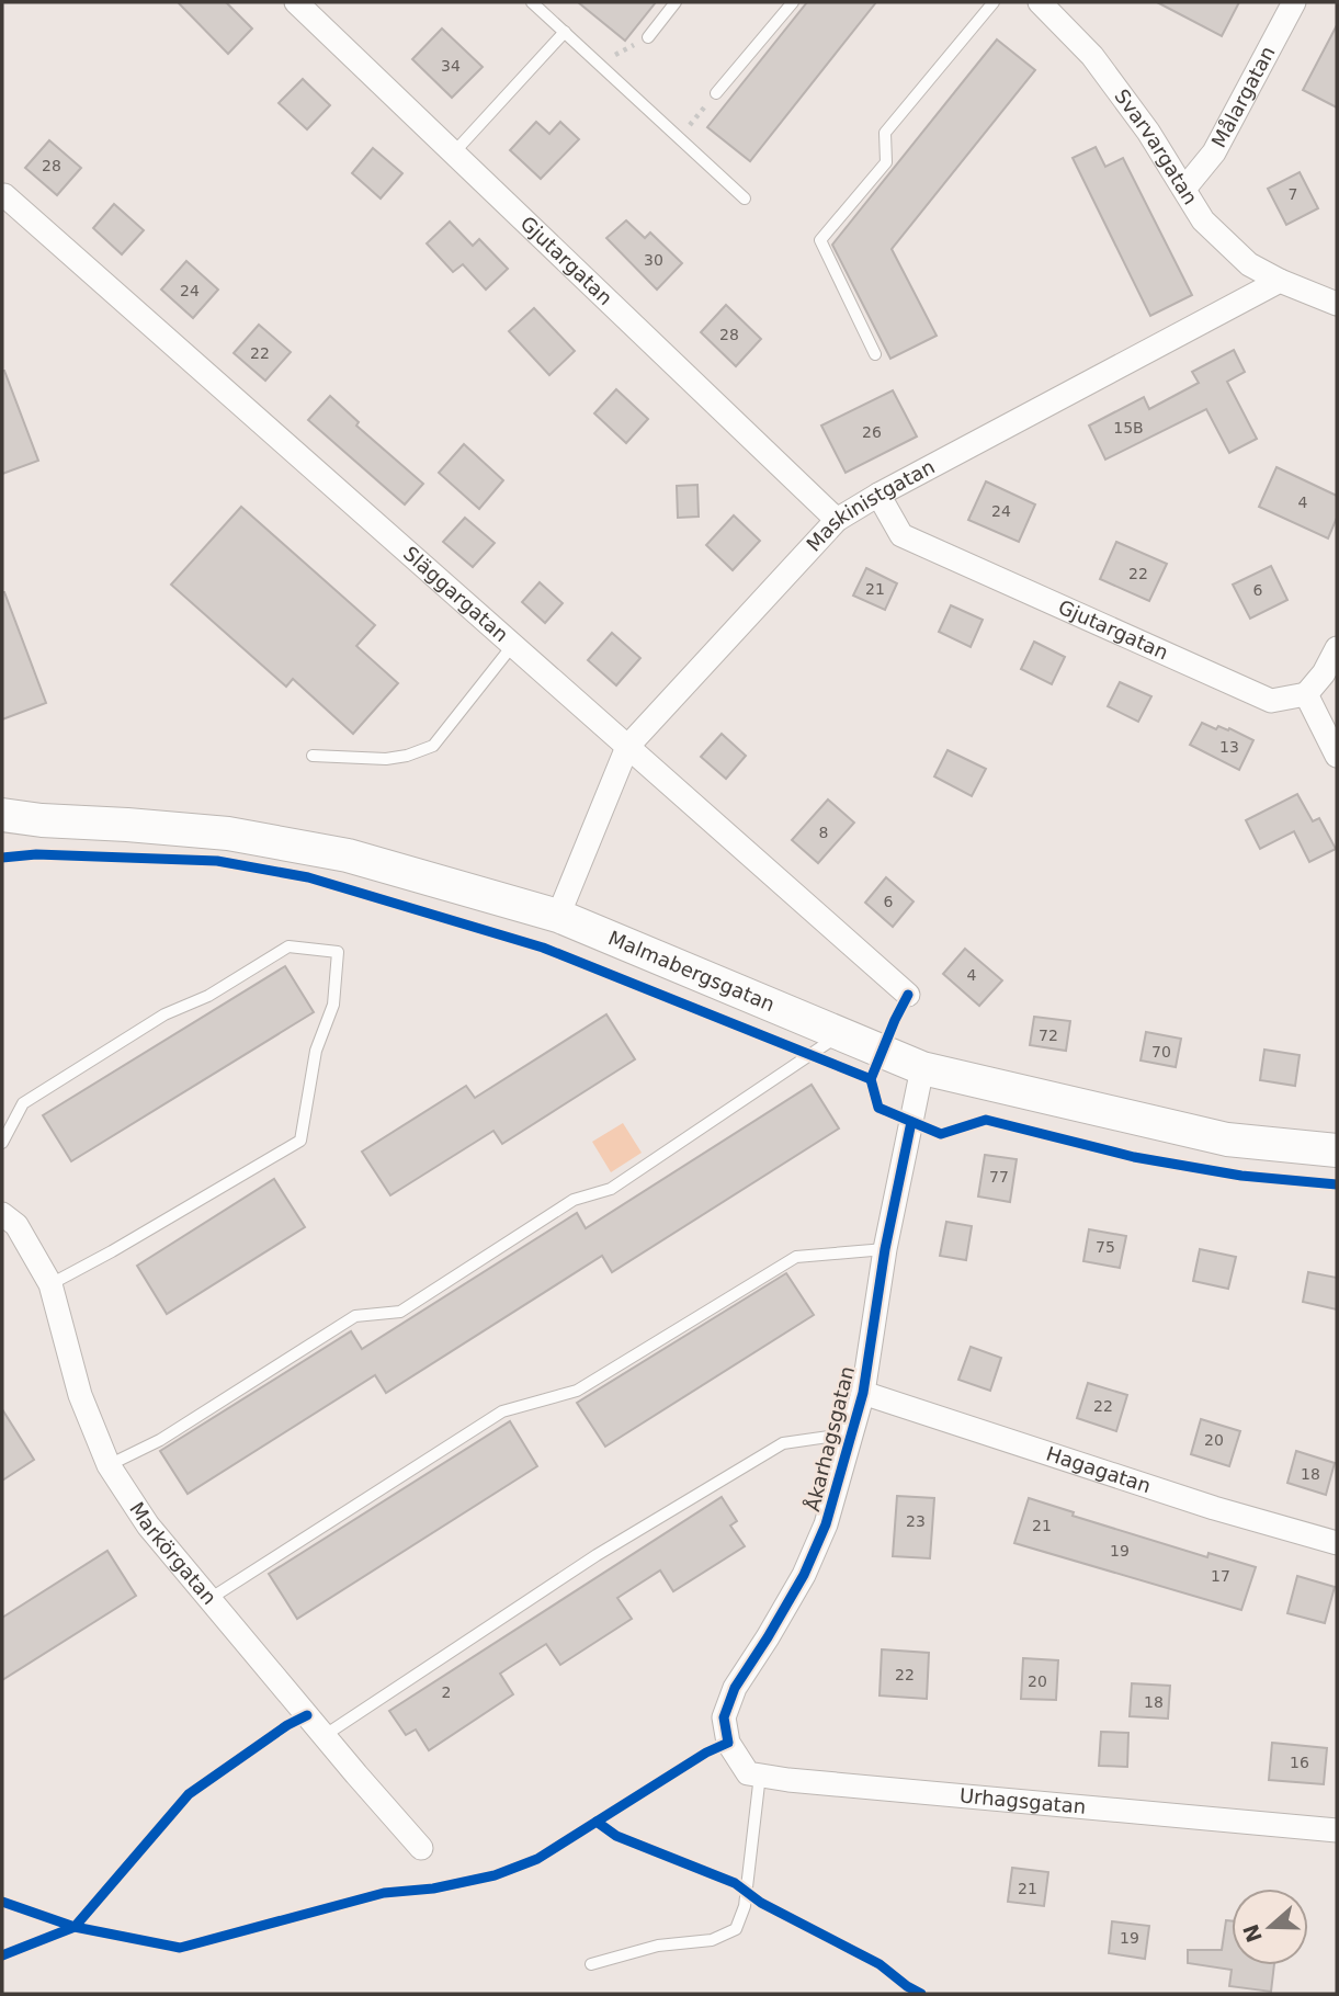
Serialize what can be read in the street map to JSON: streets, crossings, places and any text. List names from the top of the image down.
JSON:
{
  "streets": {
    "main road": ["Malmabergsgatan"],
    "street": [
      "Målargatan",
      "Svarvargatan",
      "Gjutargatan",
      "Maskinistgatan",
      "Släggargatan",
      "Åkarhagsgatan",
      "Hagagatan",
      "Markörgatan",
      "Urhagsgatan"
    ]
  },
  "crossings": [
    ["Målargatan", "Svarvargatan"],
    ["Svarvargatan", "Maskinistgatan"],
    ["Gjutargatan", "Maskinistgatan"],
    ["Maskinistgatan", "Släggargatan"],
    ["Maskinistgatan", "Malmabergsgatan"],
    ["Malmabergsgatan", "Åkarhagsgatan"],
    ["Åkarhagsgatan", "Hagagatan"],
    ["Åkarhagsgatan", "Urhagsgatan"]
  ],
  "house_numbers": [
    "34",
    "28",
    "7",
    "30",
    "24",
    "28",
    "22",
    "15B",
    "26",
    "4",
    "24",
    "22",
    "21",
    "6",
    "13",
    "8",
    "6",
    "4",
    "72",
    "70",
    "77",
    "75",
    "22",
    "20",
    "18",
    "23",
    "21",
    "19",
    "17",
    "22",
    "20",
    "2",
    "18",
    "16",
    "21",
    "19"
  ],
  "north": "left"
}
